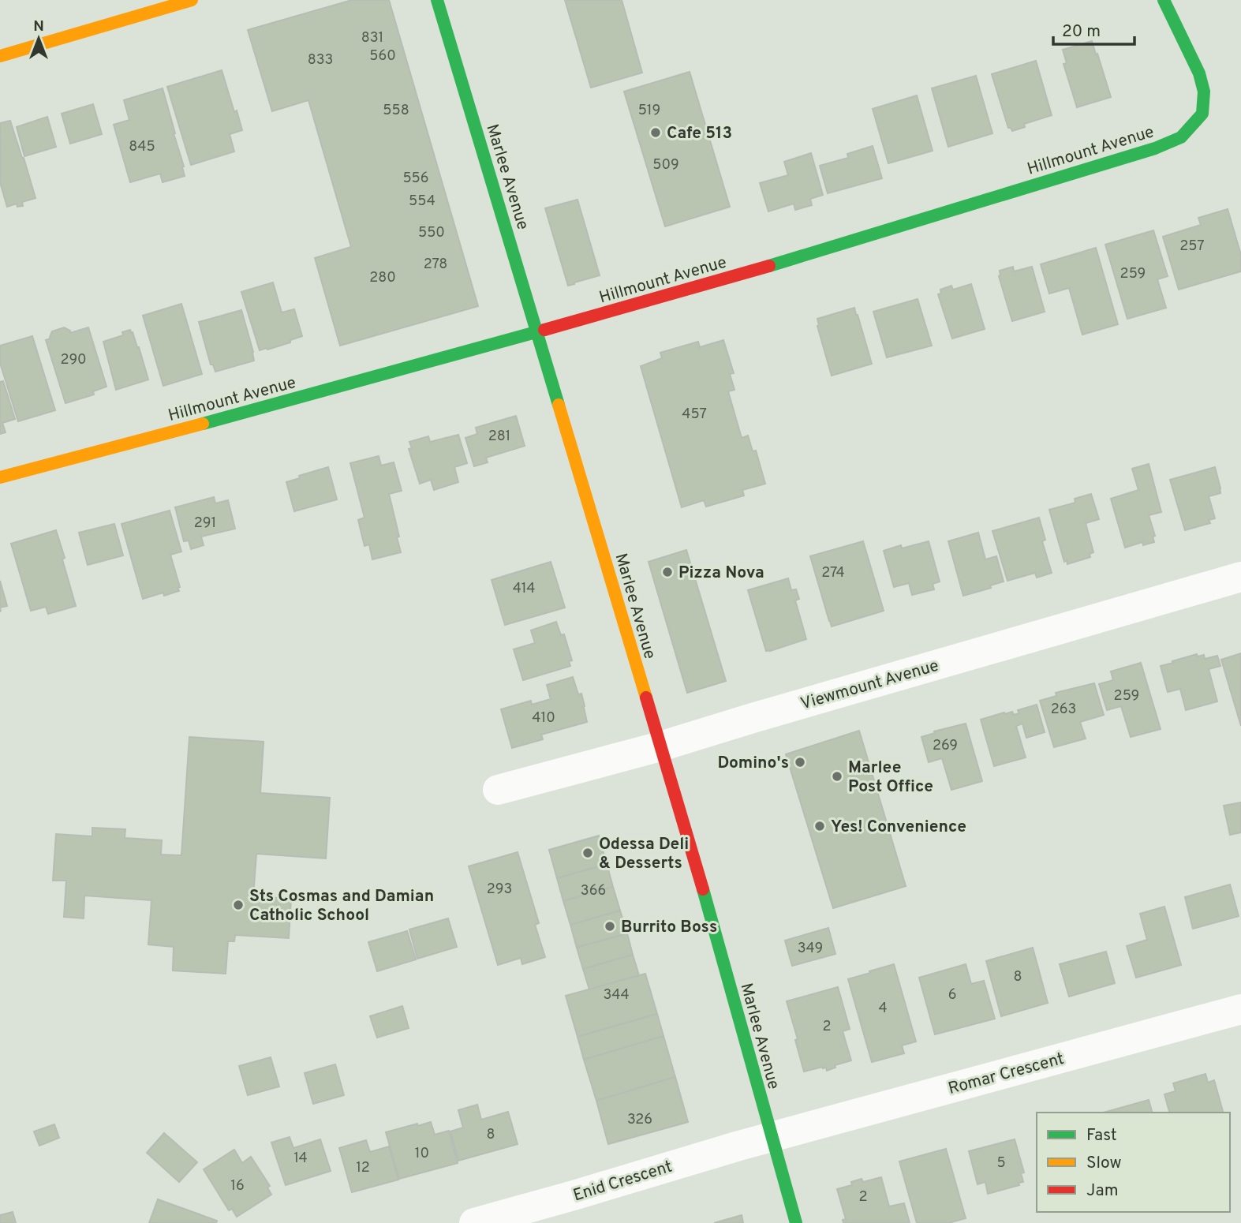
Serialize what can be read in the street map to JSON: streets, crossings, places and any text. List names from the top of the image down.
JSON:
{
  "streets": {
    "street": [
      "Hillmount Avenue",
      "Marlee Avenue",
      "Viewmount Avenue",
      "Romar Crescent",
      "Enid Crescent"
    ]
  },
  "crossings": [
    ["Hillmount Avenue", "Marlee Avenue"],
    ["Marlee Avenue", "Viewmount Avenue"],
    ["Marlee Avenue", "Romar Crescent"],
    ["Marlee Avenue", "Enid Crescent"],
    ["Romar Crescent", "Enid Crescent"]
  ],
  "places": [
    "Cafe 513",
    "Pizza Nova",
    "Domino's",
    "Marlee Post Office",
    "Yes! Convenience",
    "Odessa Deli & Desserts",
    "Sts Cosmas and Damian Catholic School",
    "Burrito Boss"
  ],
  "house_numbers": [
    "831",
    "560",
    "833",
    "558",
    "519",
    "845",
    "509",
    "556",
    "554",
    "550",
    "257",
    "278",
    "259",
    "280",
    "290",
    "457",
    "281",
    "291",
    "274",
    "414",
    "259",
    "263",
    "410",
    "269",
    "293",
    "366",
    "349",
    "8",
    "344",
    "6",
    "4",
    "2",
    "326",
    "8",
    "10",
    "14",
    "5",
    "12",
    "16",
    "2"
  ],
  "legend": ["Fast", "Slow", "Jam"],
  "scale_bar": "20 m",
  "north": "top"
}
